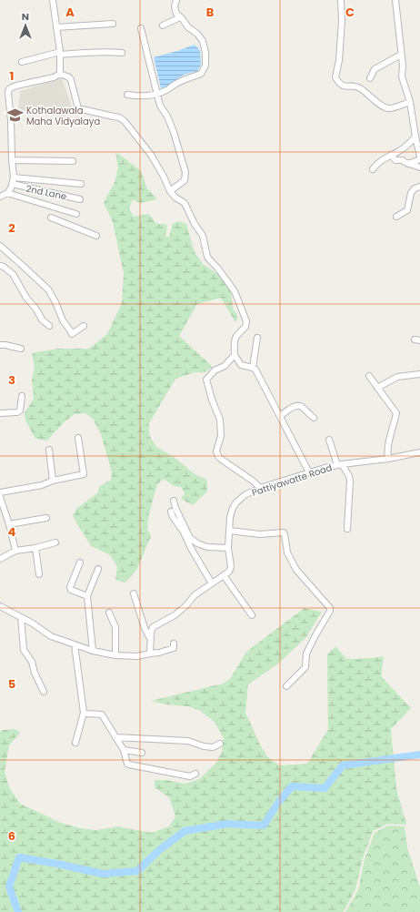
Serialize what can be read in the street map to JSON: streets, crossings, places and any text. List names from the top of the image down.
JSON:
{
  "streets": {
    "street": ["2nd Lane", "Pattiyawatte Road"]
  },
  "places": {
    "school or university": ["Kothalawala Maha Vidyalaya"]
  },
  "north": "top",
  "grid": {
    "columns": ["A", "B", "C"],
    "rows": [
      "1",
      "2",
      "3",
      "4",
      "5",
      "6"
    ]
  }
}
